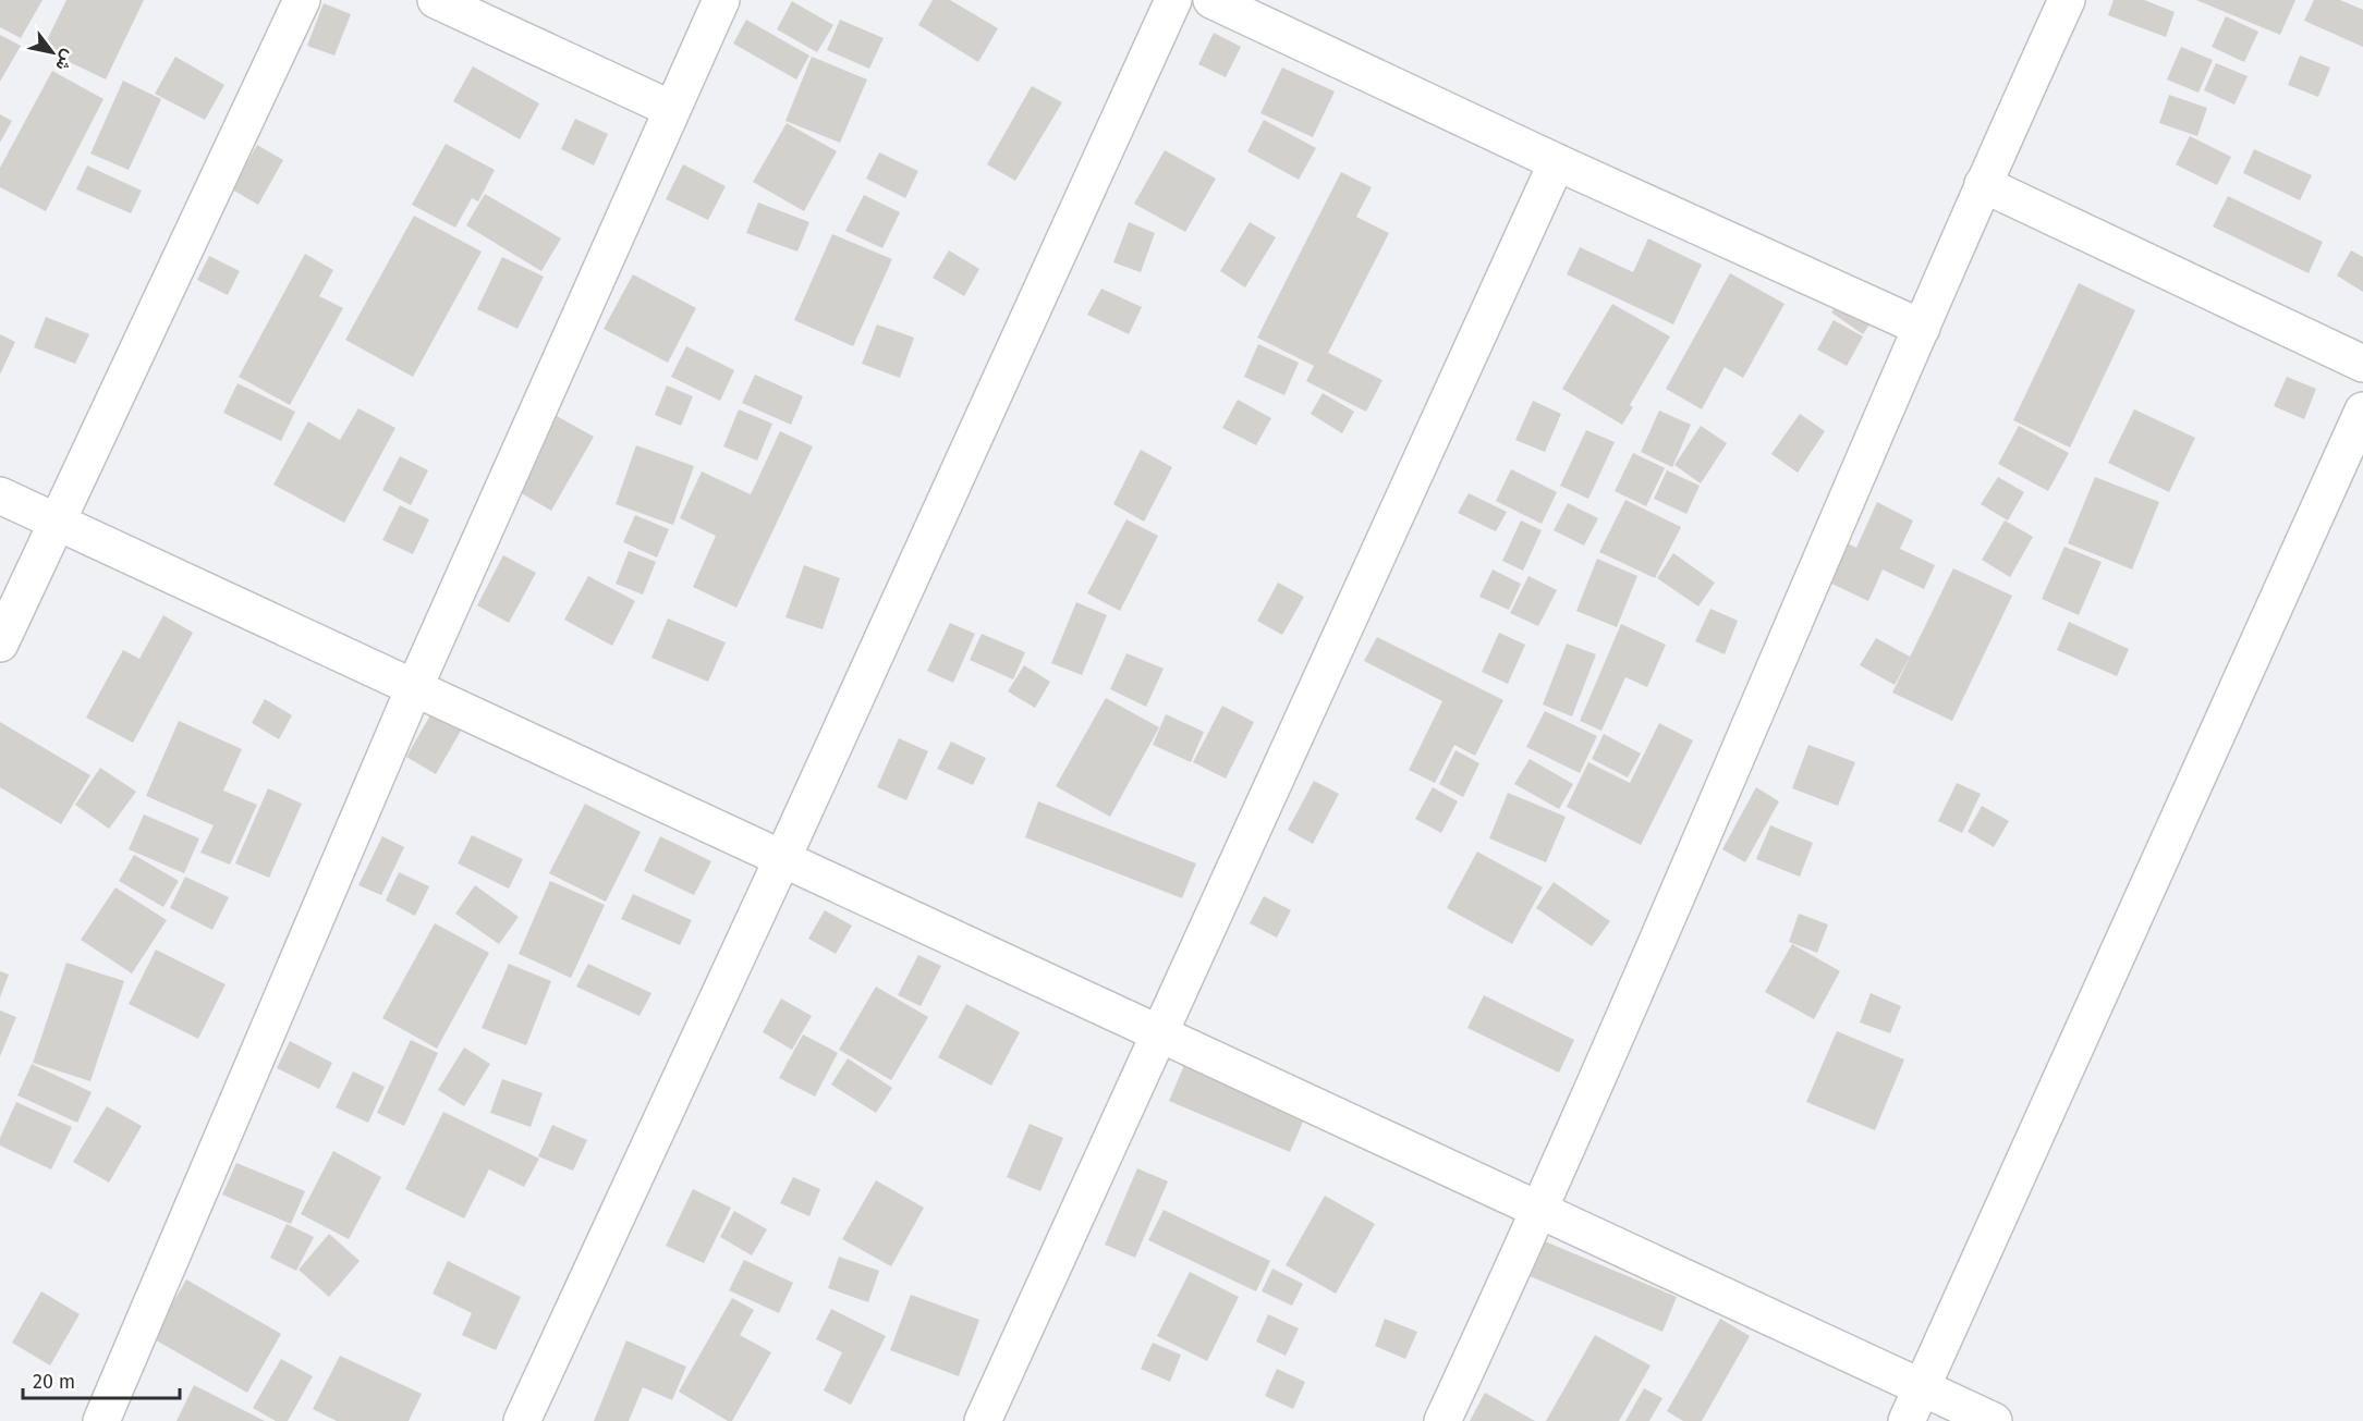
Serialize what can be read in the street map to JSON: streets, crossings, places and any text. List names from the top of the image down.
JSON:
{
  "scale_bar": "20 m",
  "north": "bottom right"
}
